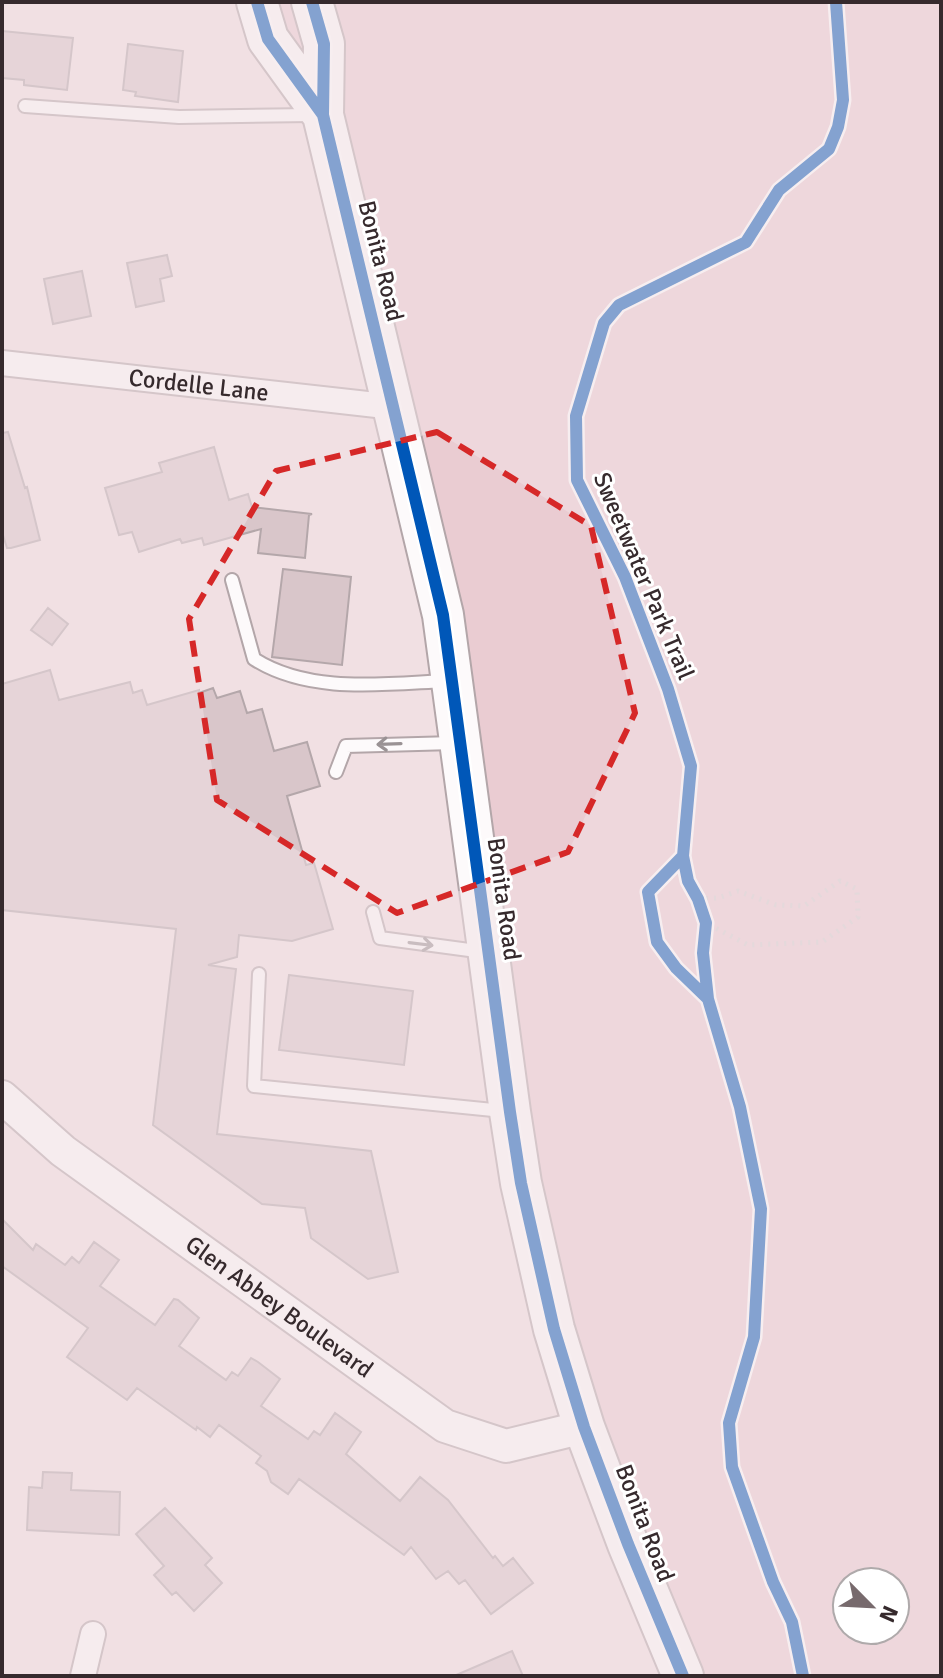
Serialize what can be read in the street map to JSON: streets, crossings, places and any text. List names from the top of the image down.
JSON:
{
  "streets": {
    "main road": ["Bonita Road"],
    "street": ["Cordelle Lane", "Glen Abbey Boulevard"],
    "cycle path": ["Sweetwater Park Trail"]
  },
  "crossings": [
    ["Bonita Road", "Cordelle Lane"],
    ["Bonita Road", "Glen Abbey Boulevard"]
  ],
  "north": "bottom right"
}
